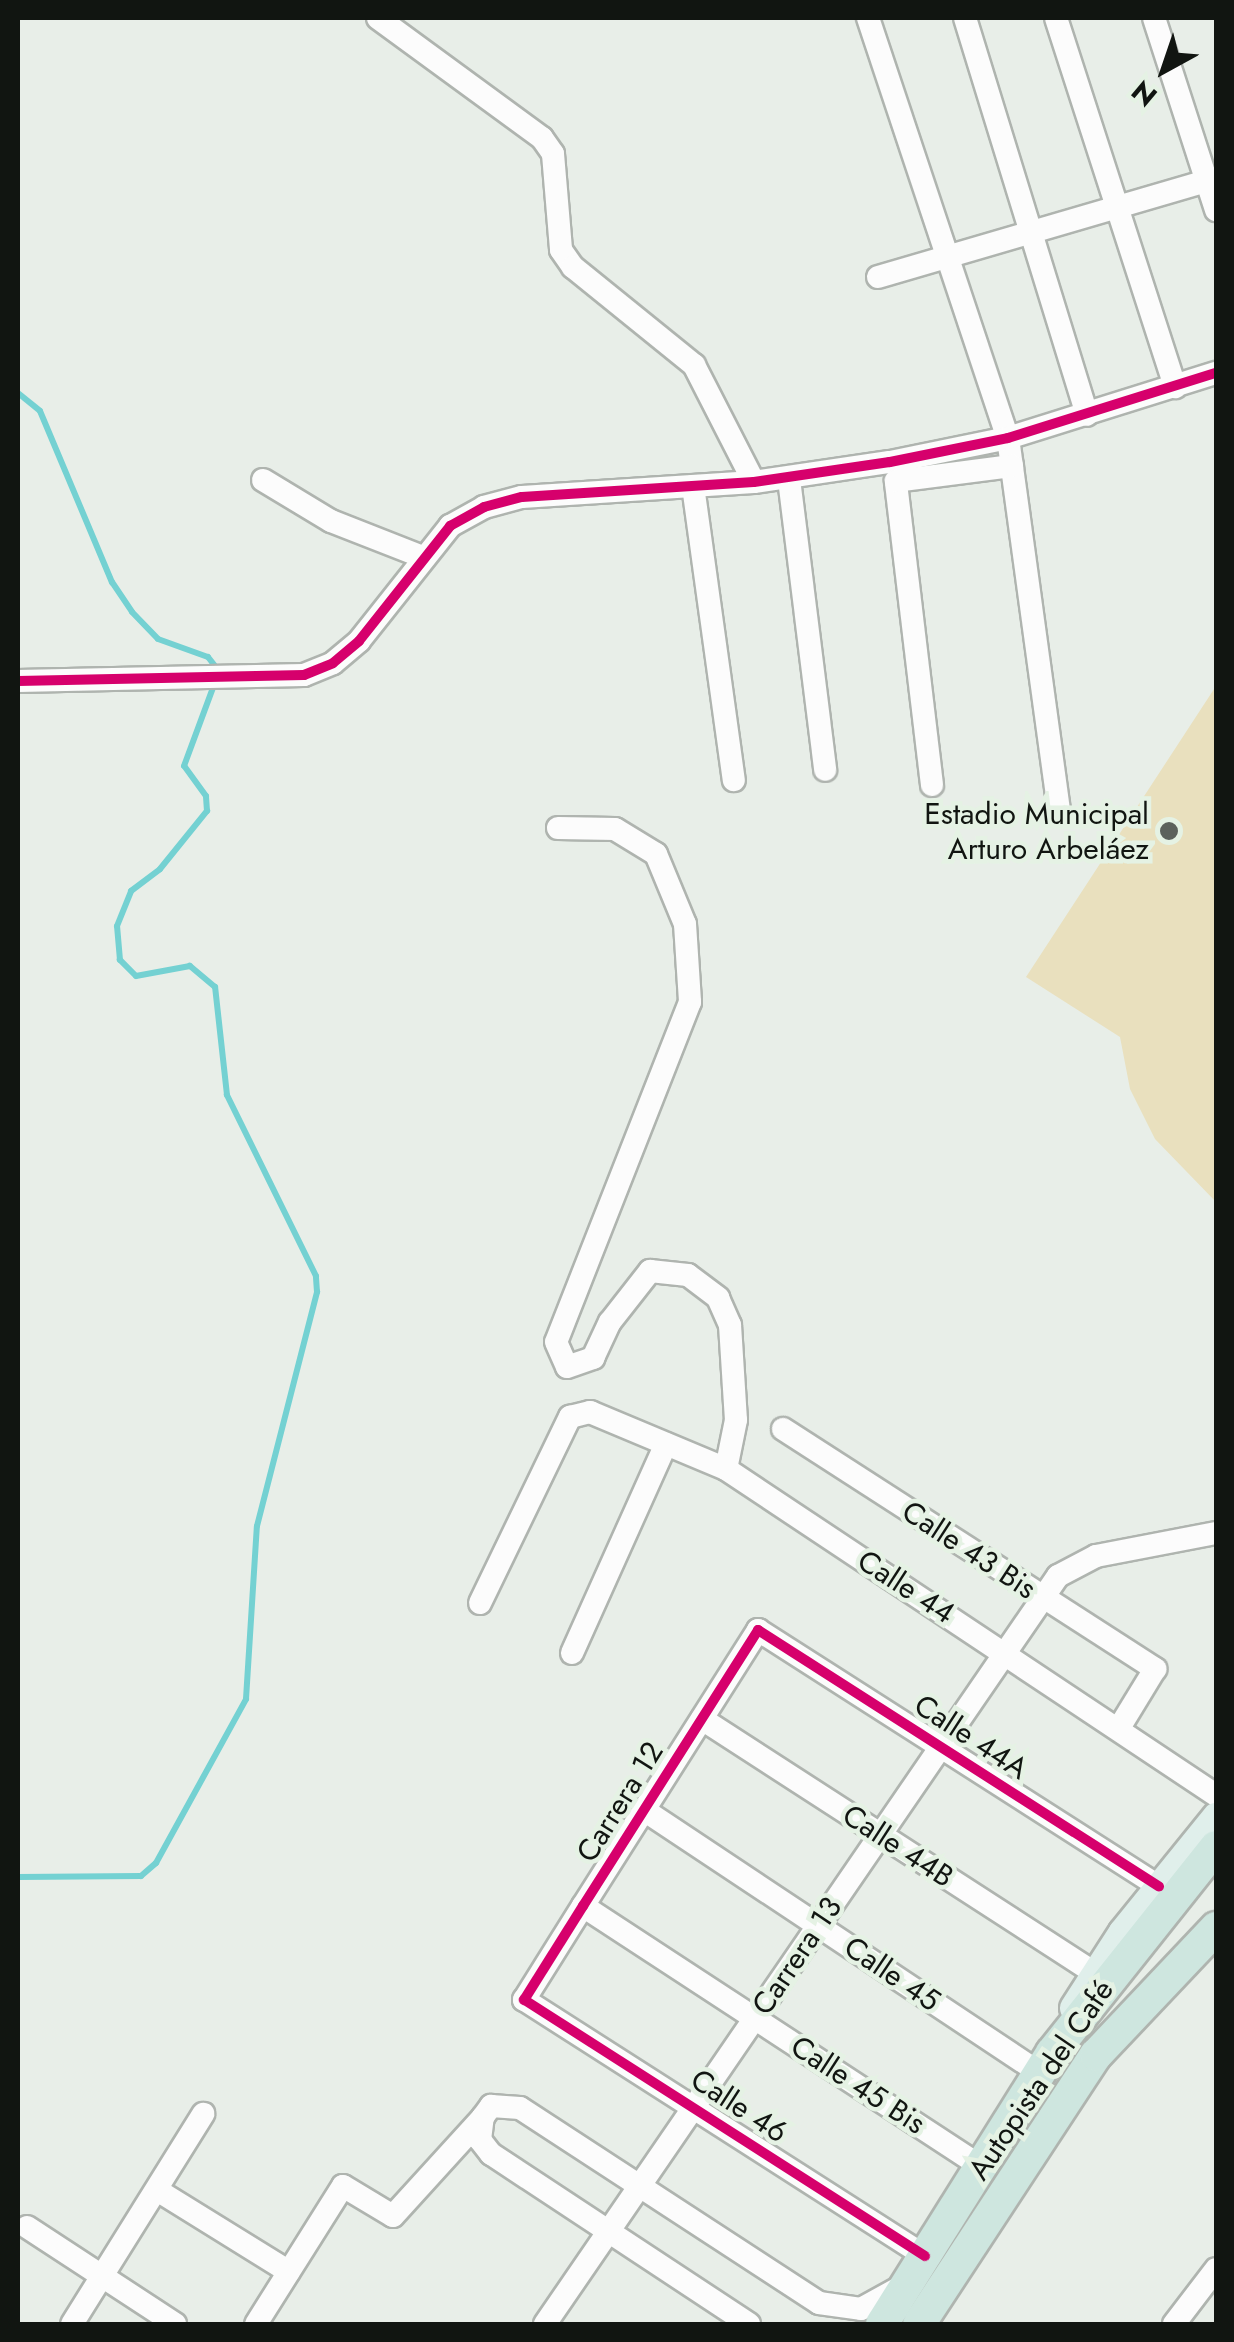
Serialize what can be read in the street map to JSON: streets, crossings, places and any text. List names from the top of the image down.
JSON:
{
  "streets": {
    "highway": ["Autopista del Café"],
    "street": [
      "Calle 43 Bis",
      "Calle 44",
      "Calle 44A",
      "Carrera 12",
      "Calle 44B",
      "Carrera 13",
      "Calle 45",
      "Calle 45 Bis",
      "Calle 46"
    ]
  },
  "crossings": [
    ["Calle 43 Bis", "Calle 44"],
    ["Calle 43 Bis", "Carrera 13"],
    ["Calle 44", "Carrera 13"],
    ["Calle 44A", "Carrera 12"],
    ["Calle 44A", "Carrera 13"],
    ["Carrera 12", "Calle 44B"],
    ["Carrera 12", "Calle 45"],
    ["Carrera 12", "Calle 45 Bis"],
    ["Carrera 12", "Calle 46"],
    ["Calle 44B", "Carrera 13"],
    ["Carrera 13", "Calle 45"],
    ["Carrera 13", "Calle 45 Bis"],
    ["Carrera 13", "Calle 46"],
    ["Calle 45", "Autopista del Café"],
    ["Autopista del Café", "Calle 45 Bis"],
    ["Autopista del Café", "Calle 46"]
  ],
  "places": ["Estadio Municipal Arturo Arbeláez"],
  "north": "bottom left"
}
